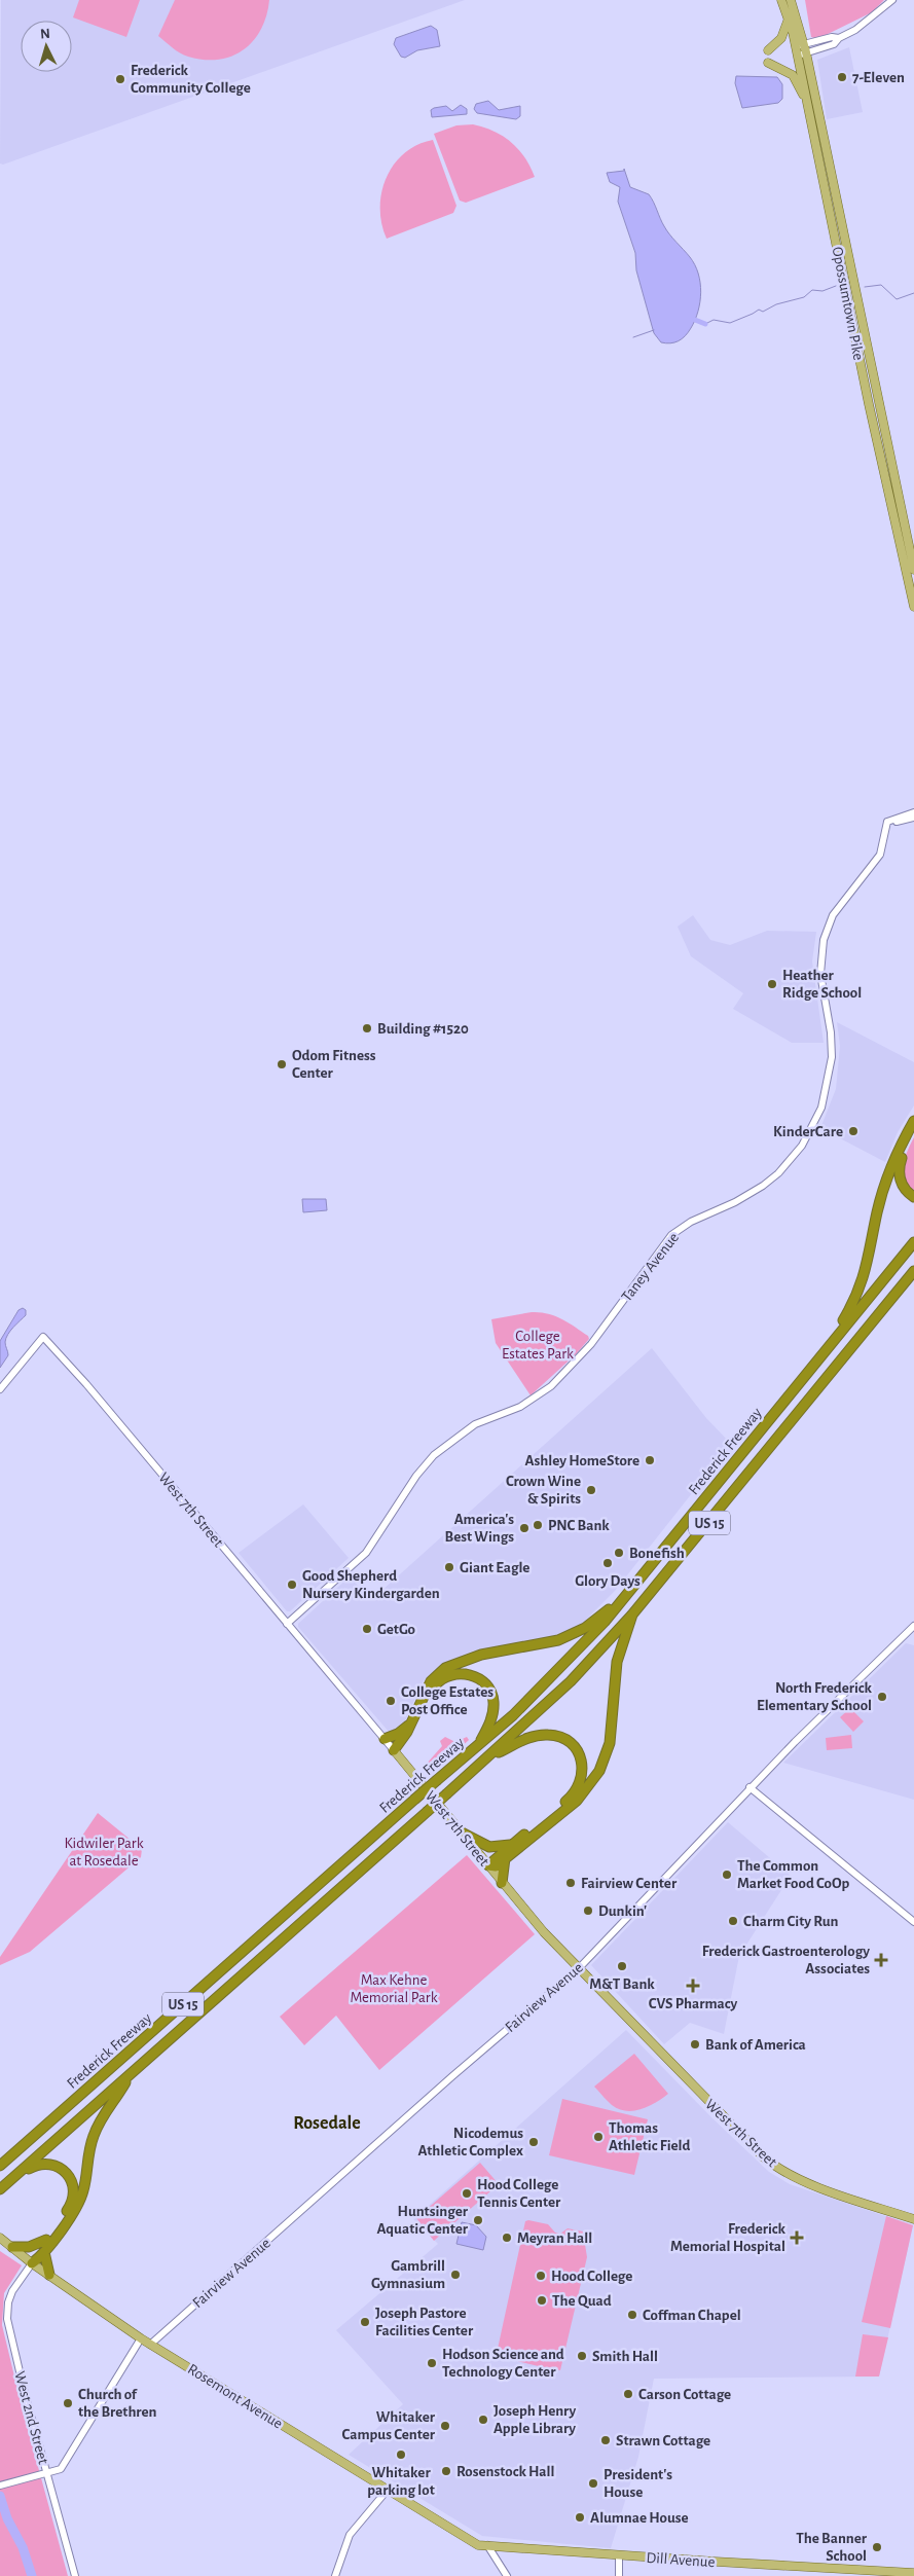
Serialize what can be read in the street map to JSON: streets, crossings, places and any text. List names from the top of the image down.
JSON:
{
  "streets": {
    "highway": ["Frederick Freeway", "US 15"],
    "main road": [
      "Opossumtown Pike",
      "West 7th Street",
      "Rosemont Avenue",
      "Dill Avenue"
    ],
    "street": ["Taney Avenue", "Fairview Avenue", "West 2nd Street"]
  },
  "crossings": [
    ["Taney Avenue", "West 7th Street"],
    ["West 7th Street", "Fairview Avenue"],
    ["Fairview Avenue", "Rosemont Avenue"],
    ["Rosemont Avenue", "West 2nd Street"],
    ["Rosemont Avenue", "Dill Avenue"]
  ],
  "districts": ["Rosedale"],
  "parks": ["College Estates Park", "Kidwiler Park at Rosedale", "Max Kehne Memorial Park"],
  "places": {
    "other": [
      "7-Eleven",
      "Frederick Community College",
      "Heather Ridge School",
      "Building #1520",
      "Odom Fitness Center",
      "KinderCare",
      "Ashley HomeStore",
      "Crown Wine & Spirits",
      "PNC Bank",
      "America's Best Wings",
      "Bonefish",
      "Glory Days",
      "Giant Eagle",
      "Good Shepherd Nursery Kindergarden",
      "GetGo",
      "North Frederick Elementary School",
      "College Estates Post Office",
      "The Common Market Food CoOp",
      "Fairview Center",
      "Dunkin'",
      "Charm City Run",
      "M&T Bank",
      "Bank of America",
      "Thomas Athletic Field",
      "Nicodemus Athletic Complex",
      "Hood College Tennis Center",
      "Huntsinger Aquatic Center",
      "Meyran Hall",
      "Gambrill Gymnasium",
      "Hood College",
      "The Quad",
      "Coffman Chapel",
      "Joseph Pastore Facilities Center",
      "Smith Hall",
      "Hodson Science and Technology Center",
      "Carson Cottage",
      "Church of the Brethren",
      "Joseph Henry Apple Library",
      "Whitaker Campus Center",
      "Strawn Cottage",
      "Whitaker parking lot",
      "Rosenstock Hall",
      "President's House",
      "Alumnae House",
      "The Banner School"
    ],
    "health": ["Frederick Gastroenterology Associates", "CVS Pharmacy", "Frederick Memorial Hospital"]
  },
  "north": "top"
}
